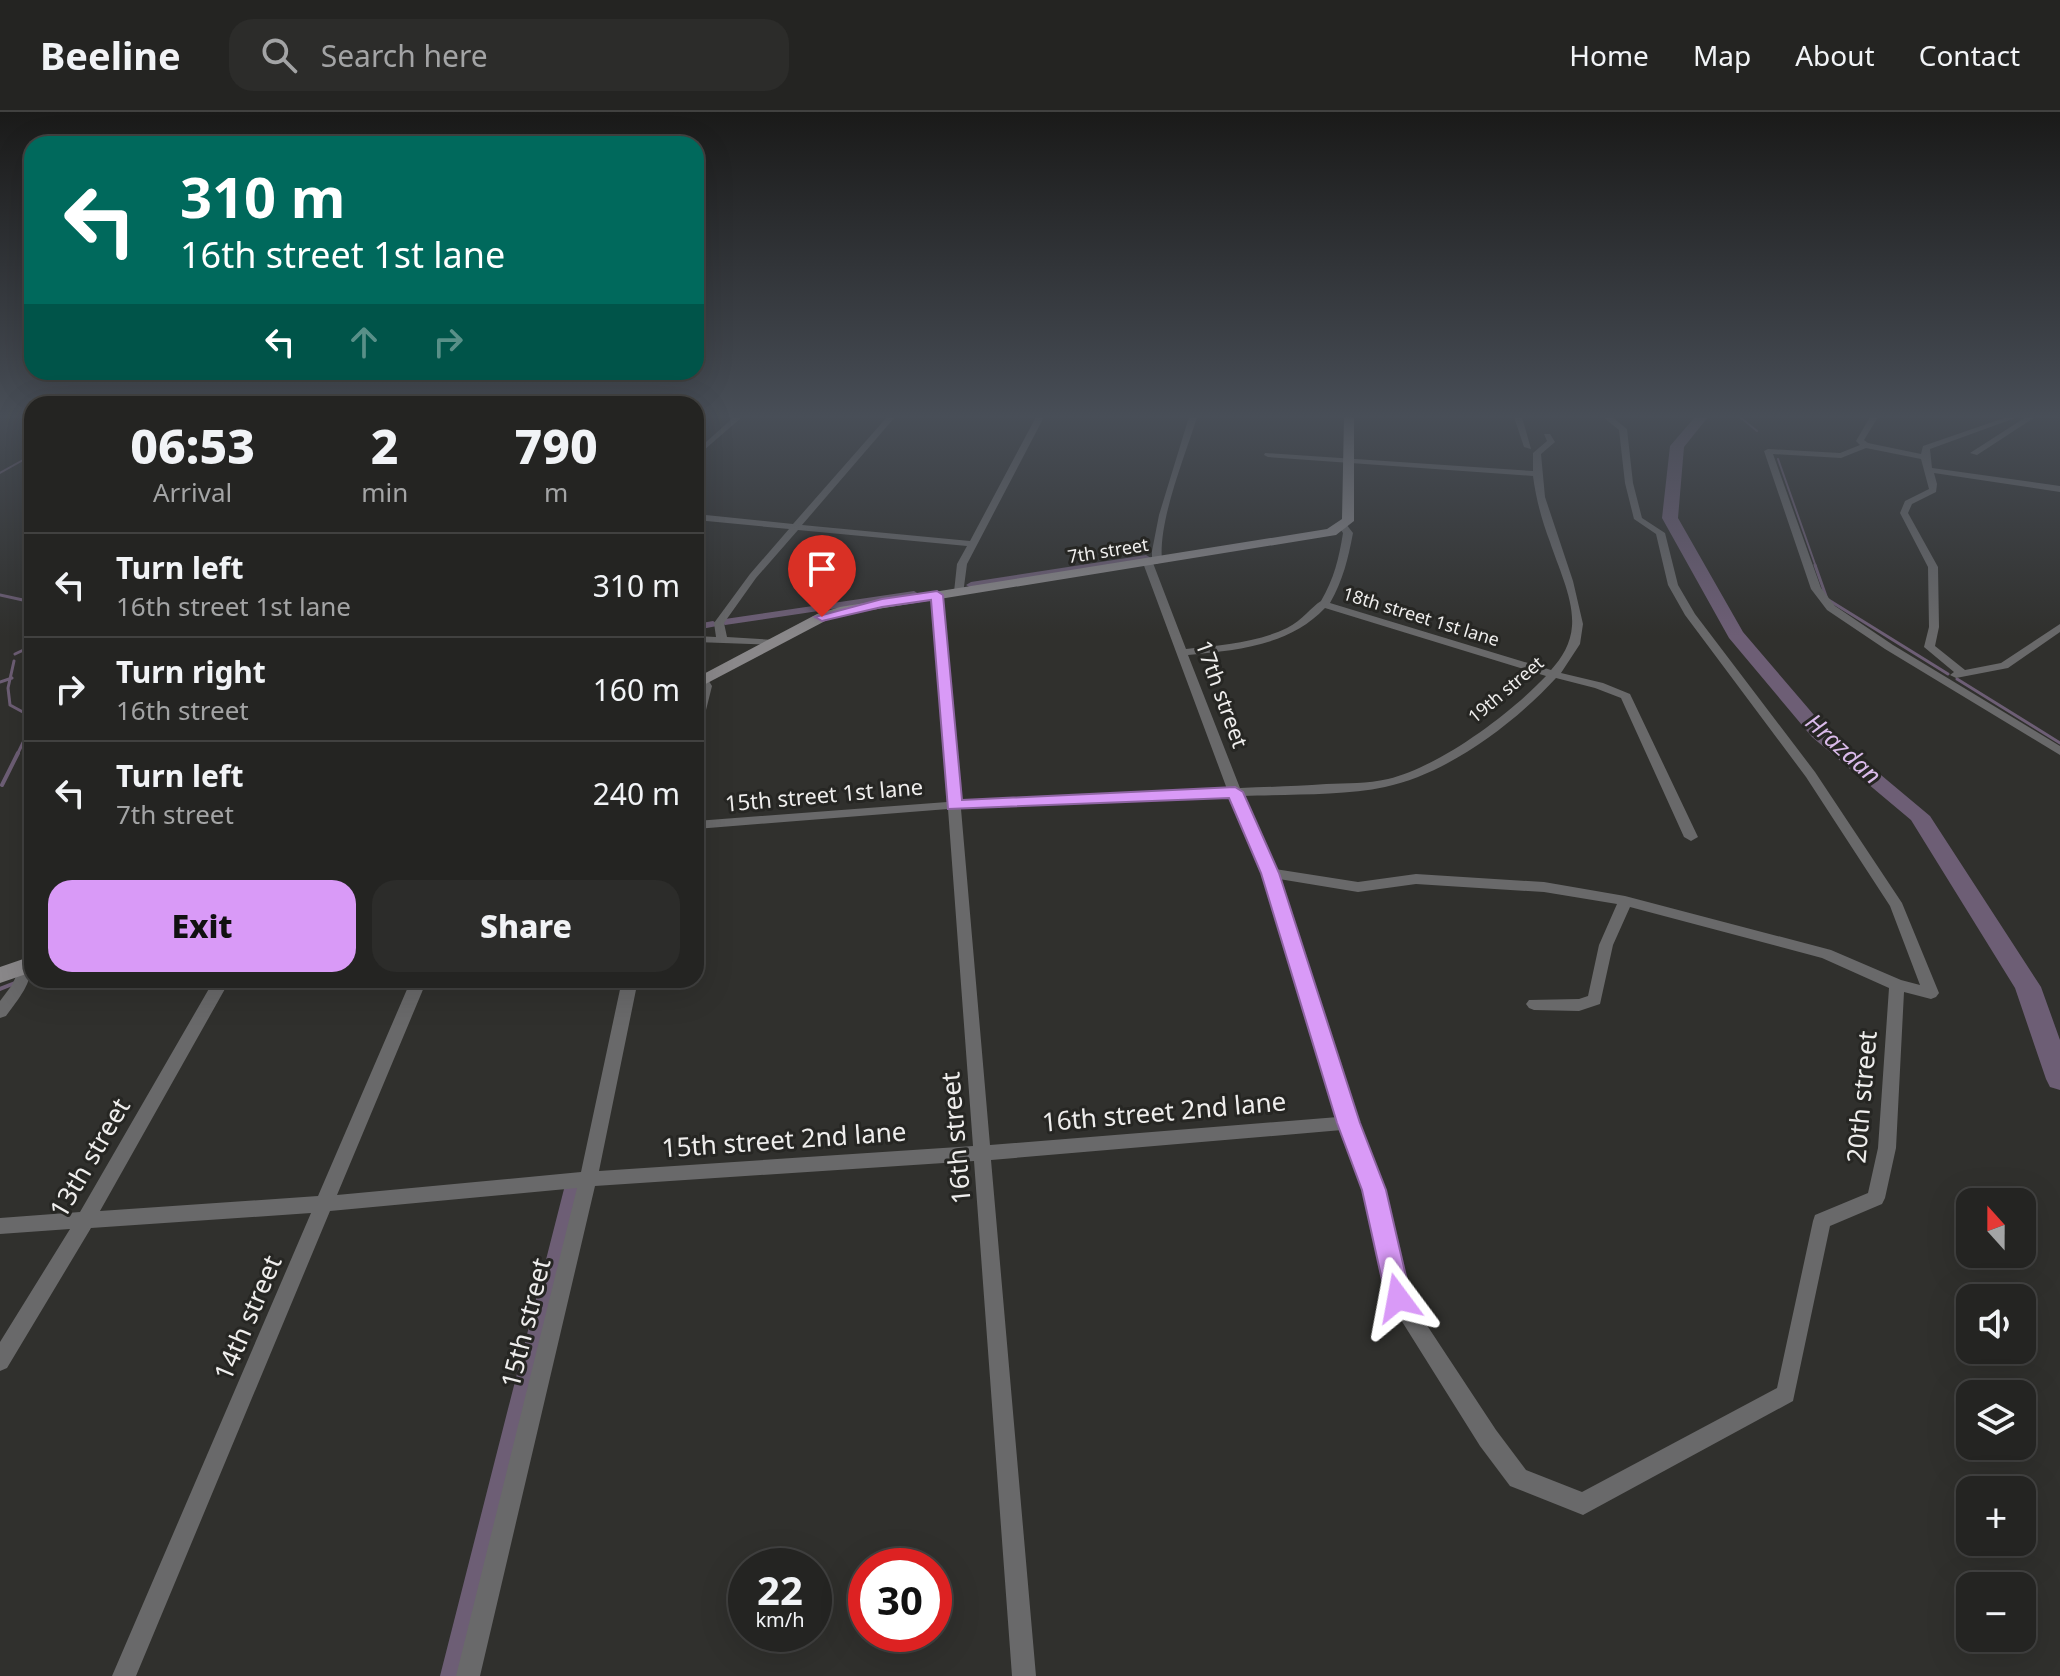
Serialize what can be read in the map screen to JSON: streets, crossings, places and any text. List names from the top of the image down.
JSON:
{
  "streets": {
    "main road": ["7th street"],
    "street": [
      "18th street 1st lane",
      "19th street",
      "17th street",
      "15th street 1st lane",
      "20th street",
      "16th street 2nd lane",
      "16th street",
      "15th street 2nd lane",
      "13th street",
      "14th street",
      "15th street"
    ]
  },
  "crossings": [
    ["7th street", "17th street"],
    ["7th street", "16th street"],
    ["18th street 1st lane", "19th street"],
    ["19th street", "17th street"],
    ["19th street", "15th street 1st lane"],
    ["19th street", "16th street"],
    ["17th street", "20th street"],
    ["17th street", "16th street 2nd lane"],
    ["15th street 1st lane", "16th street"],
    ["16th street 2nd lane", "16th street"],
    ["16th street 2nd lane", "15th street 2nd lane"],
    ["16th street", "15th street 2nd lane"],
    ["15th street 2nd lane", "13th street"],
    ["15th street 2nd lane", "14th street"],
    ["15th street 2nd lane", "15th street"]
  ],
  "water": ["Hrazdan"],
  "north": "top",
  "page": {
    "header": "Beeline",
    "search": "Search here",
    "nav": [
      "Home",
      "Map",
      "About",
      "Contact"
    ],
    "turn": ["310 m", "16th street 1st lane"],
    "eta": [
      "06:53",
      "Arrival",
      "2",
      "min",
      "790",
      "m"
    ],
    "list": [
      {
        "name": "Turn left",
        "note": "16th street 1st lane",
        "value": "310 m"
      },
      {
        "name": "Turn right",
        "note": "16th street",
        "value": "160 m"
      },
      {
        "name": "Turn left",
        "note": "7th street",
        "value": "240 m"
      }
    ],
    "buttons": ["Exit", "Share"],
    "map_buttons": ["+", "−"],
    "speed": "22 km/h",
    "limit": "30"
  }
}
